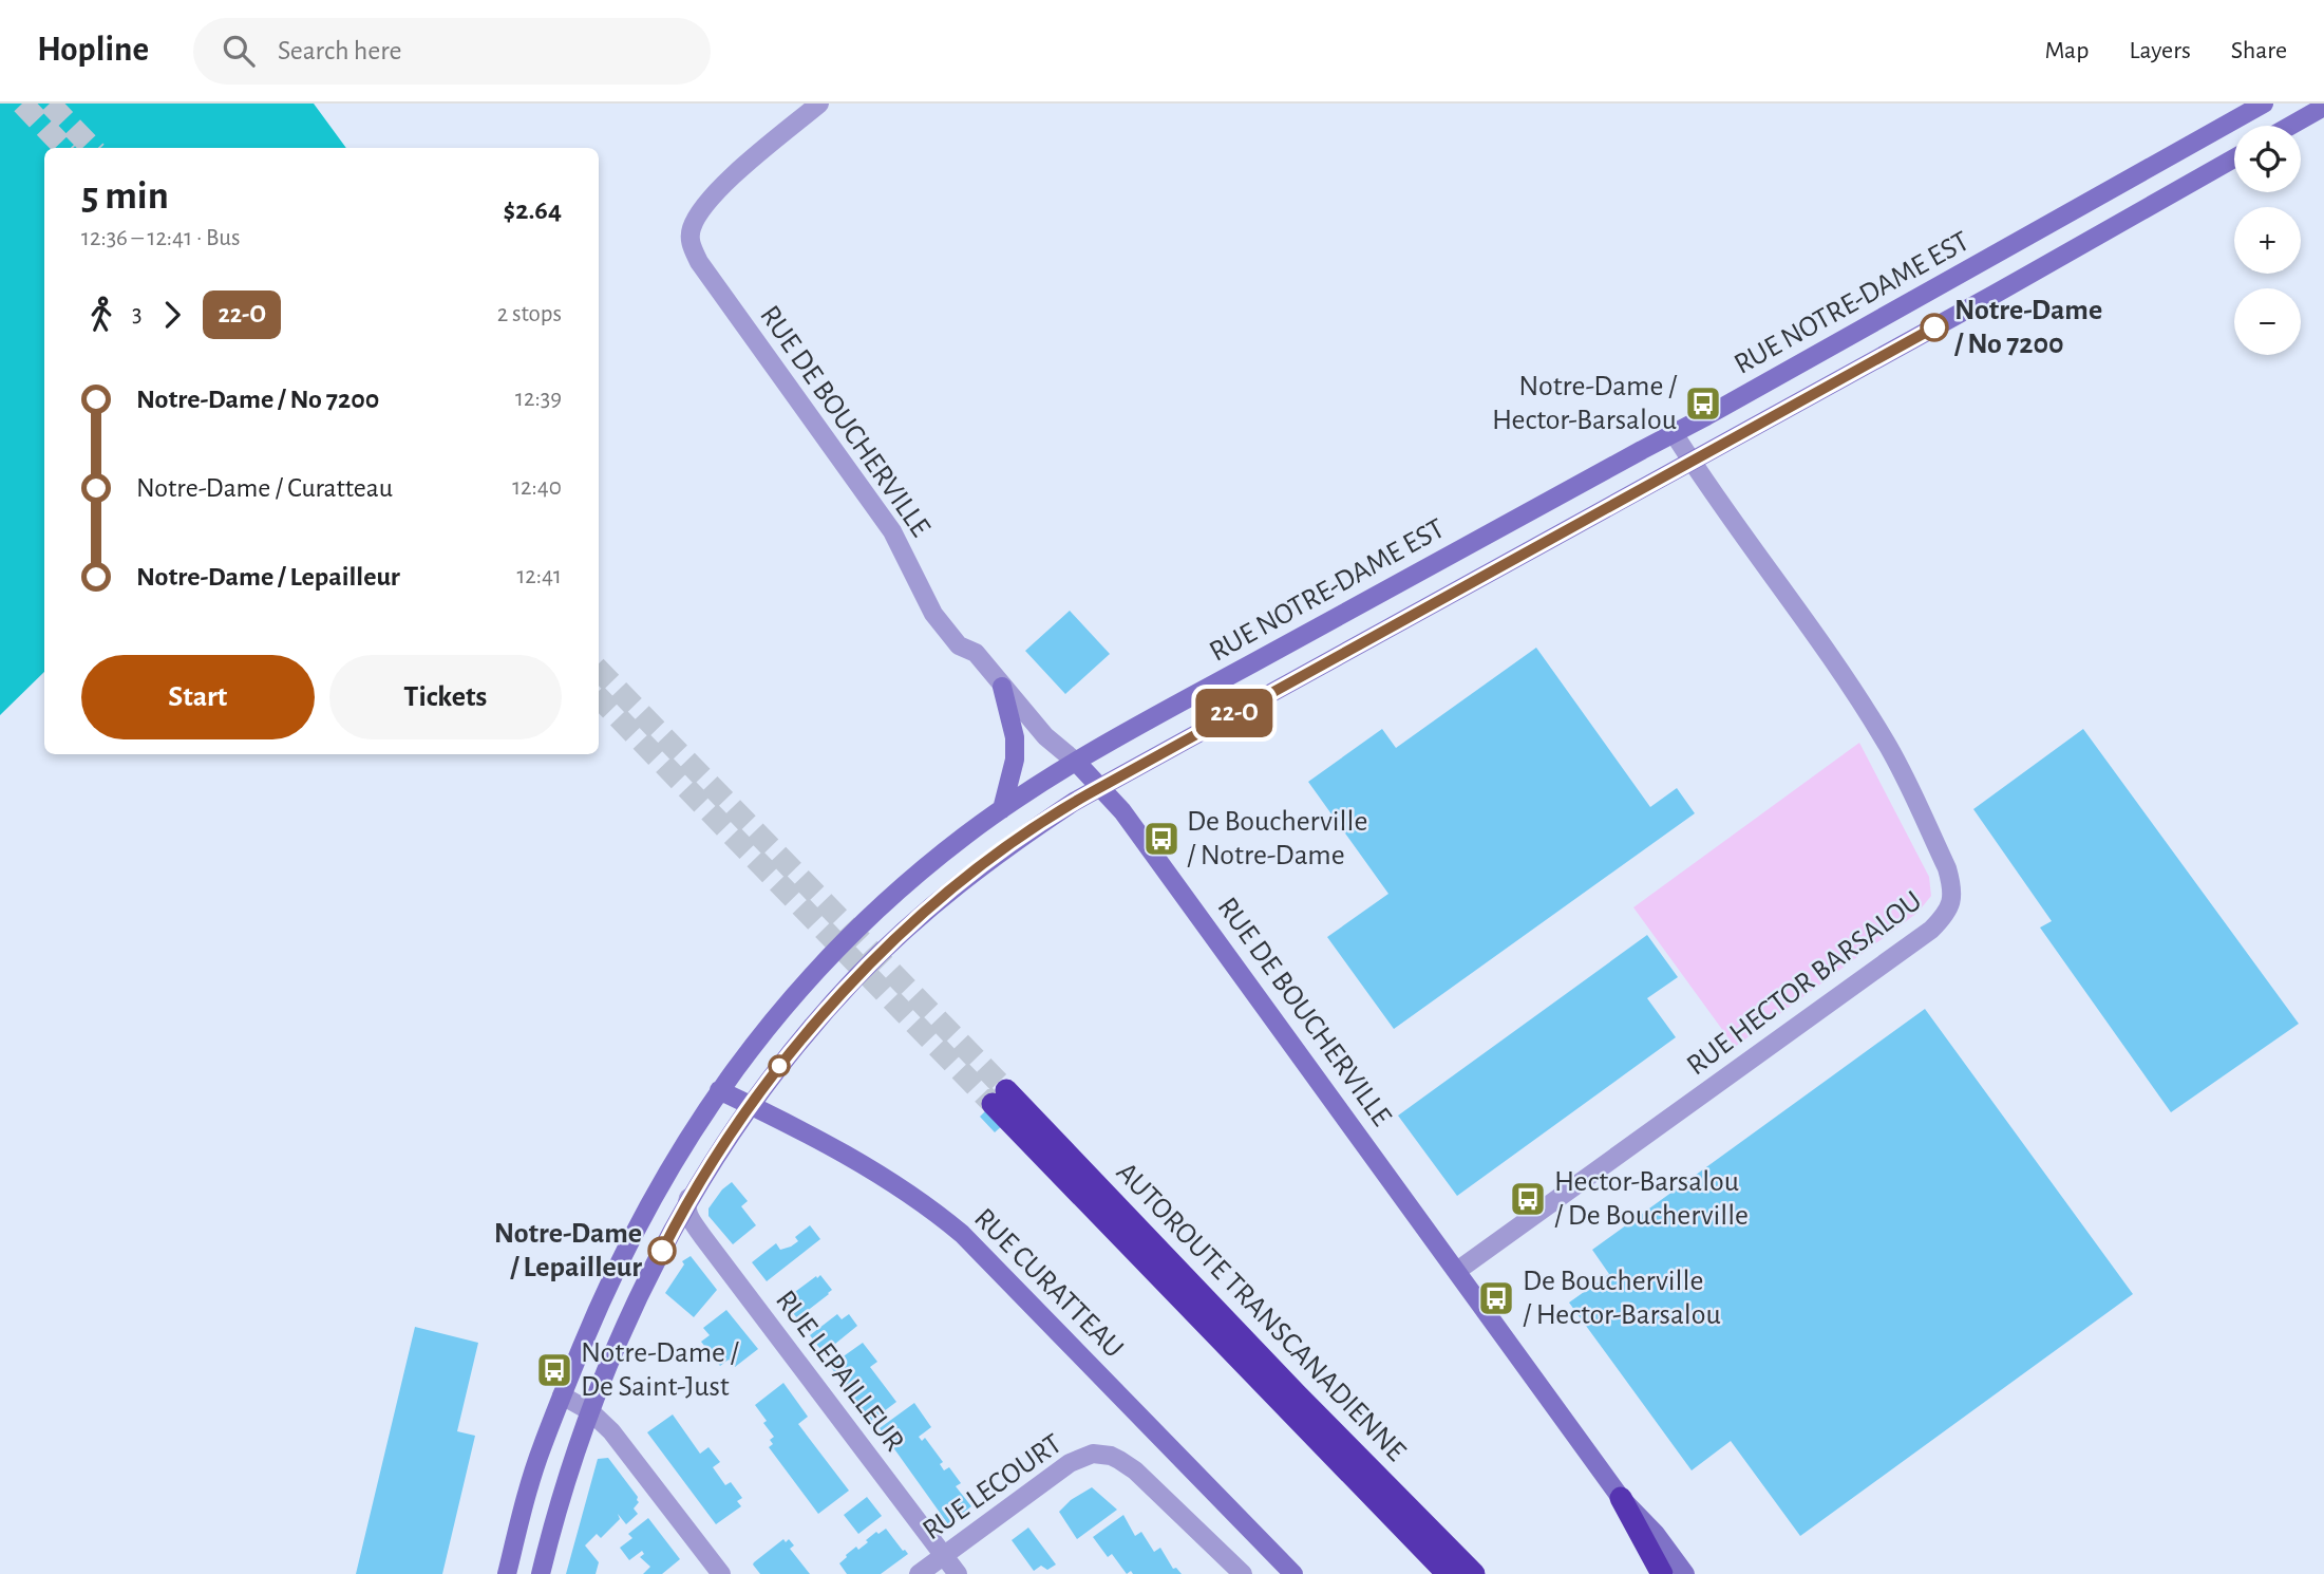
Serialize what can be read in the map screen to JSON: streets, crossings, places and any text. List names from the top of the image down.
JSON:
{
  "streets": {
    "highway": ["AUTOROUTE TRANSCANADIENNE"],
    "main road": ["RUE NOTRE-DAME EST", "RUE DE BOUCHERVILLE", "RUE CURATTEAU"],
    "street": ["RUE HECTOR BARSALOU", "RUE LEPAILLEUR", "RUE LECOURT"]
  },
  "crossings": [
    ["RUE NOTRE-DAME EST", "RUE DE BOUCHERVILLE"],
    ["RUE NOTRE-DAME EST", "RUE HECTOR BARSALOU"],
    ["RUE NOTRE-DAME EST", "RUE CURATTEAU"],
    ["RUE NOTRE-DAME EST", "RUE LEPAILLEUR"],
    ["RUE DE BOUCHERVILLE", "RUE HECTOR BARSALOU"],
    ["RUE LEPAILLEUR", "RUE LECOURT"]
  ],
  "places": {
    "other": ["Notre-Dame / No 7200", "Notre-Dame / Lepailleur"],
    "bus stop": [
      "Notre-Dame / Hector-Barsalou",
      "De Boucherville / Notre-Dame",
      "Hector-Barsalou / De Boucherville",
      "De Boucherville / Hector-Barsalou",
      "Notre-Dame / De Saint-Just"
    ]
  },
  "lines": ["bus line 22-O"],
  "page": {
    "header": "Hopline",
    "search": "Search here",
    "nav": ["Map", "Layers", "Share"],
    "on_map": "22-O",
    "map_buttons": ["+", "−"],
    "heading": ["5 min", "12:36 – 12:41 · Bus", "$2.64"],
    "legs": ["3", "22-O", "2 stops"],
    "list": [
      {
        "name": "Notre-Dame / No 7200",
        "value": "12:39"
      },
      {
        "name": "Notre-Dame / Curatteau",
        "value": "12:40"
      },
      {
        "name": "Notre-Dame / Lepailleur",
        "value": "12:41"
      }
    ],
    "buttons": ["Start", "Tickets"]
  }
}
